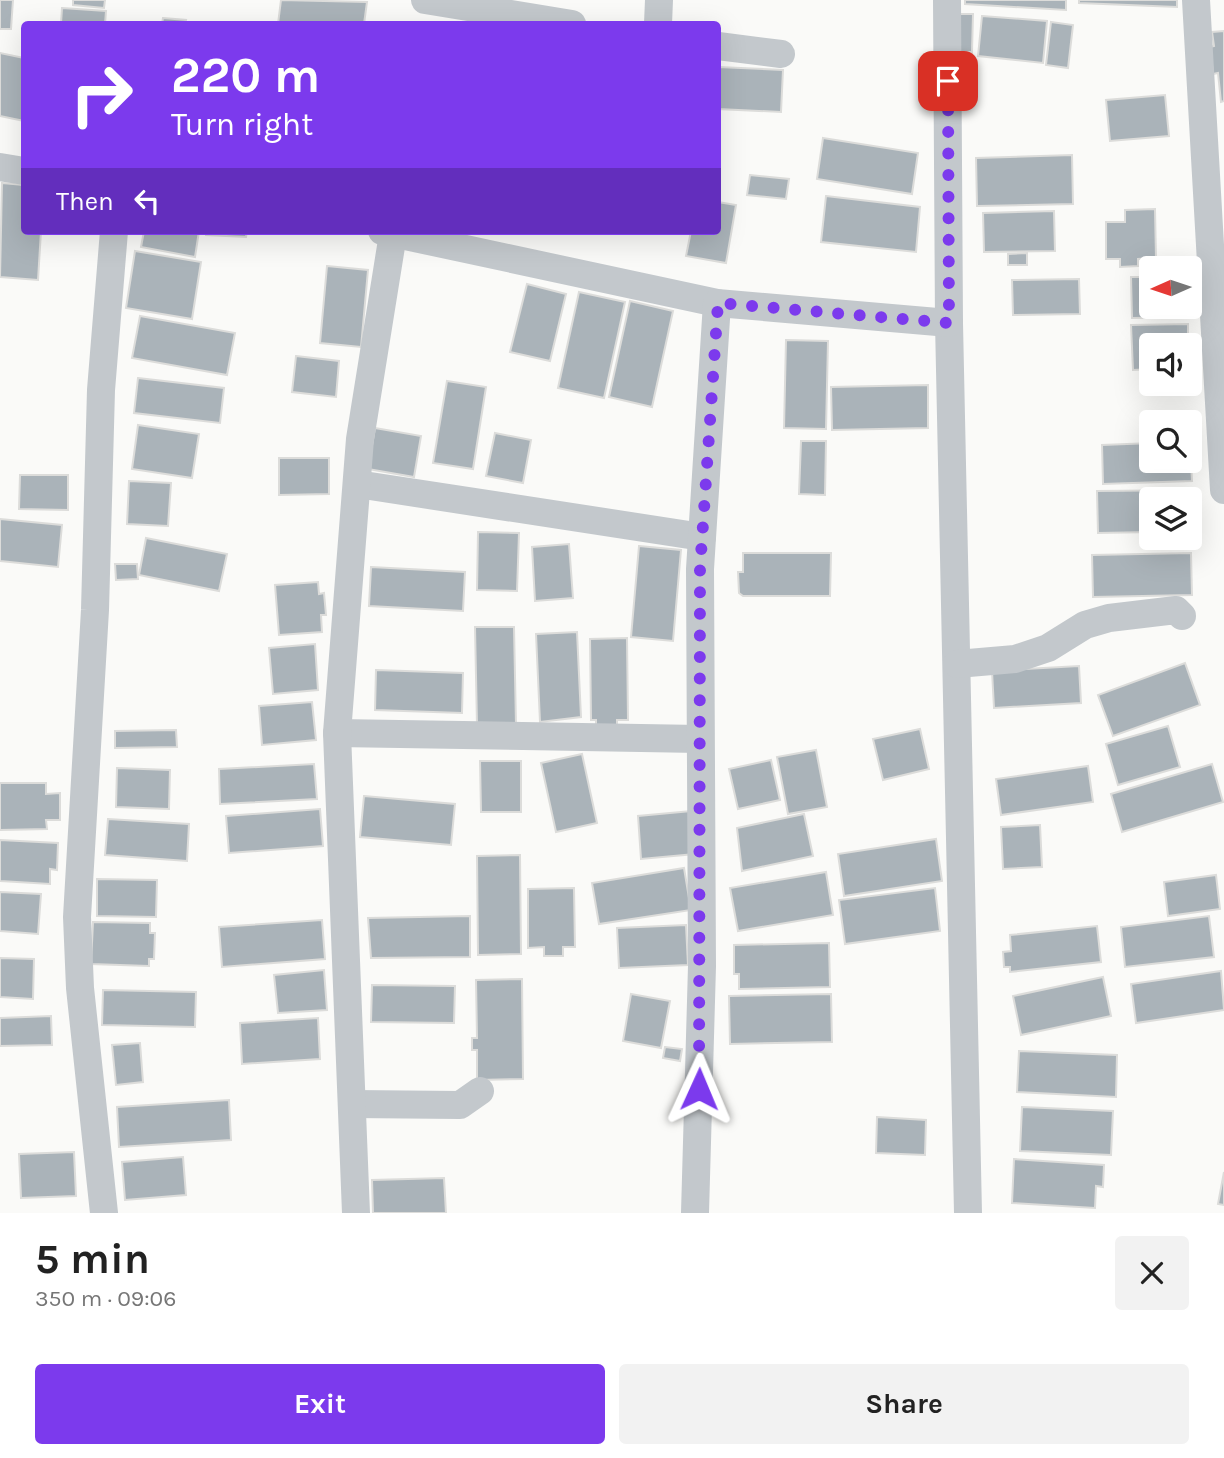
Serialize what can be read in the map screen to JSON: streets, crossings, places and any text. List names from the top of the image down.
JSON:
{
  "north": "left",
  "page": {
    "turn": ["220 m", "Turn right"],
    "then": "Then",
    "heading": ["5 min", "350 m · 09:06"],
    "buttons": ["Exit", "Share"]
  }
}
